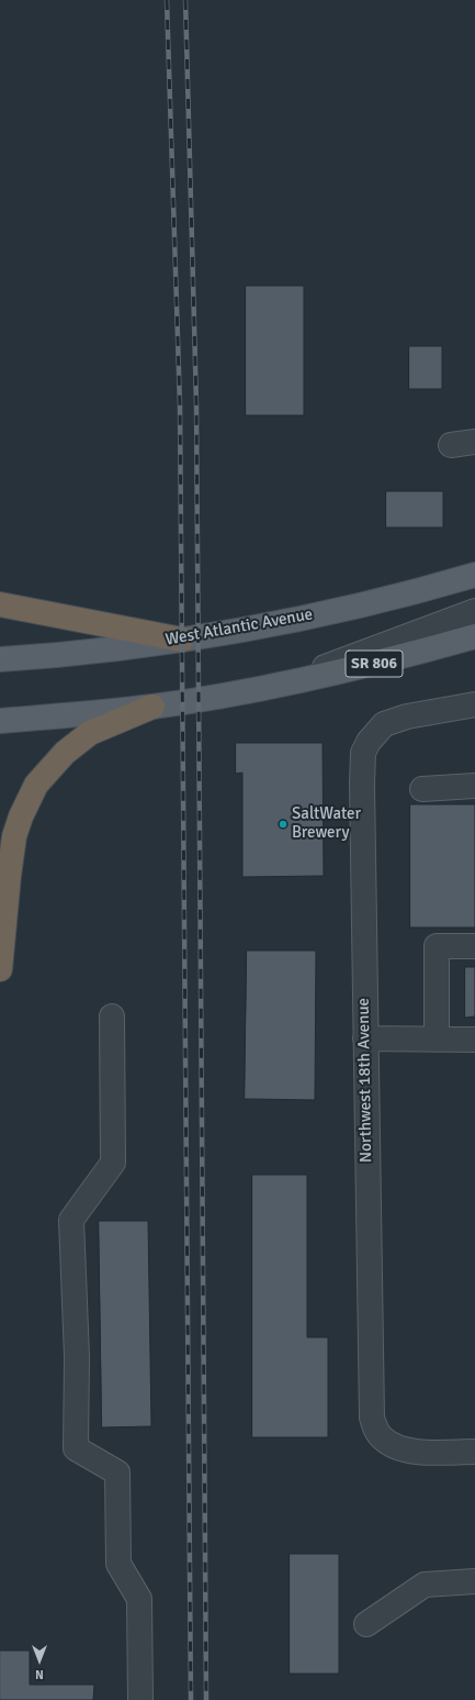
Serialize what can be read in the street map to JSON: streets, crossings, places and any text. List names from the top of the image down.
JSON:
{
  "streets": {
    "main road": ["West Atlantic Avenue", "SR 806"],
    "street": ["Northwest 18th Avenue"]
  },
  "places": ["SaltWater Brewery"],
  "north": "bottom"
}
